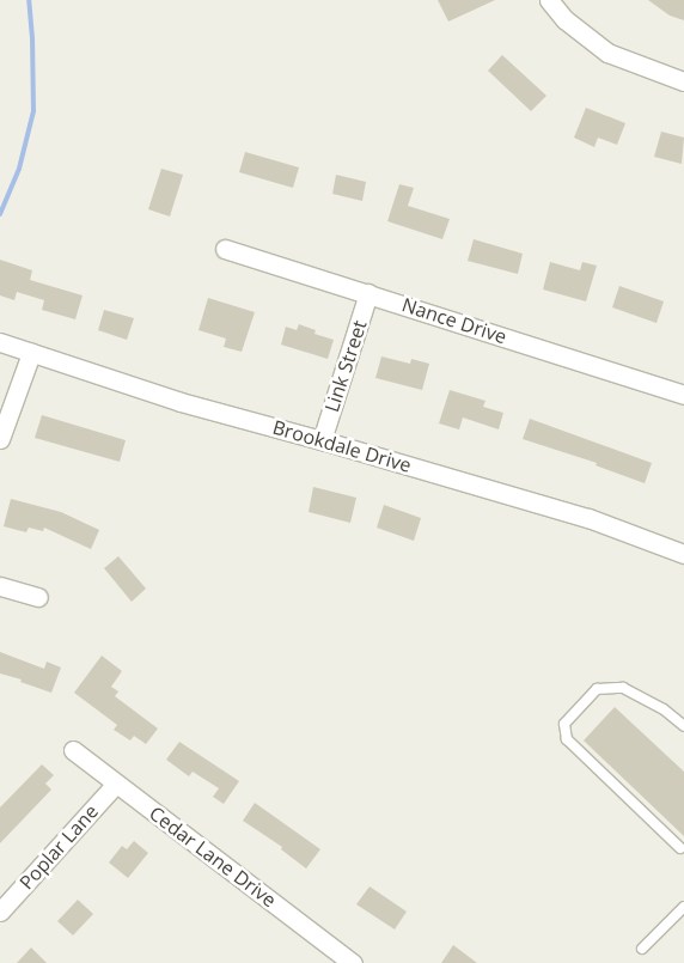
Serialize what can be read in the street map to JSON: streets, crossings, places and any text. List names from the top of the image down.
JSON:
{
  "streets": {
    "street": [
      "Nance Drive",
      "Link Street",
      "Brookdale Drive",
      "Poplar Lane",
      "Cedar Lane Drive"
    ]
  },
  "crossings": [
    ["Nance Drive", "Link Street"],
    ["Link Street", "Brookdale Drive"],
    ["Poplar Lane", "Cedar Lane Drive"]
  ]
}
